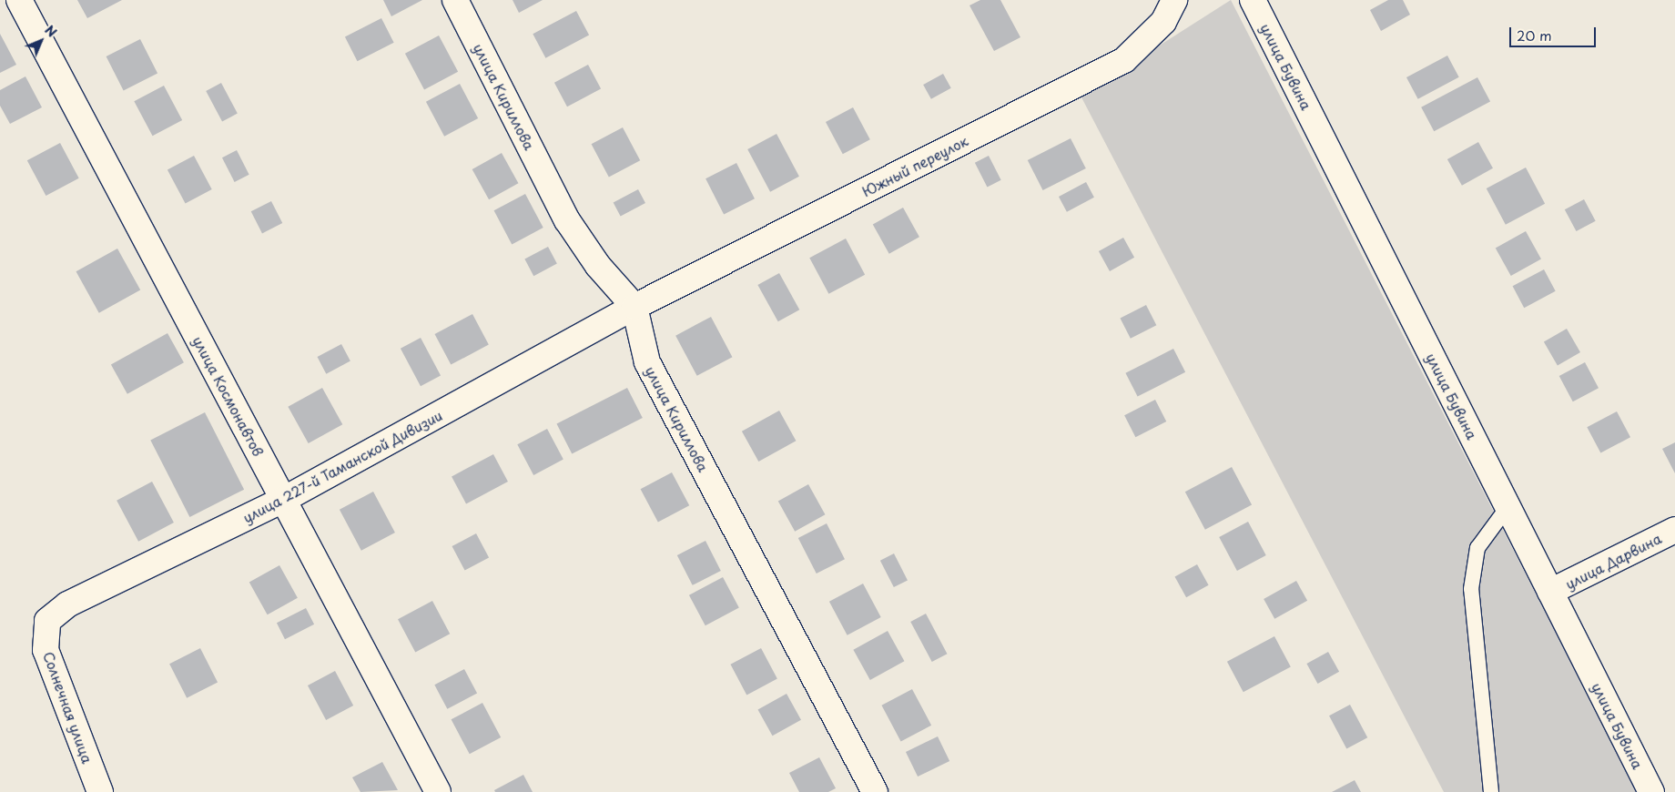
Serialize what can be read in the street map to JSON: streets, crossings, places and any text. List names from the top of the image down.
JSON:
{
  "streets": {
    "street": [
      "улица Бувина",
      "улица Кириллова",
      "Южный переулок",
      "улица Космонавтов",
      "улица 227-й Таманской Дивизии",
      "улица Дарвина",
      "Солнечная улица"
    ]
  },
  "crossings": [
    ["улица Бувина", "улица Дарвина"],
    ["улица Кириллова", "Южный переулок"],
    ["улица Кириллова", "улица 227-й Таманской Дивизии"],
    ["Южный переулок", "улица 227-й Таманской Дивизии"],
    ["улица Космонавтов", "улица 227-й Таманской Дивизии"],
    ["улица 227-й Таманской Дивизии", "Солнечная улица"]
  ],
  "scale_bar": "20 m",
  "north": "top right"
}
